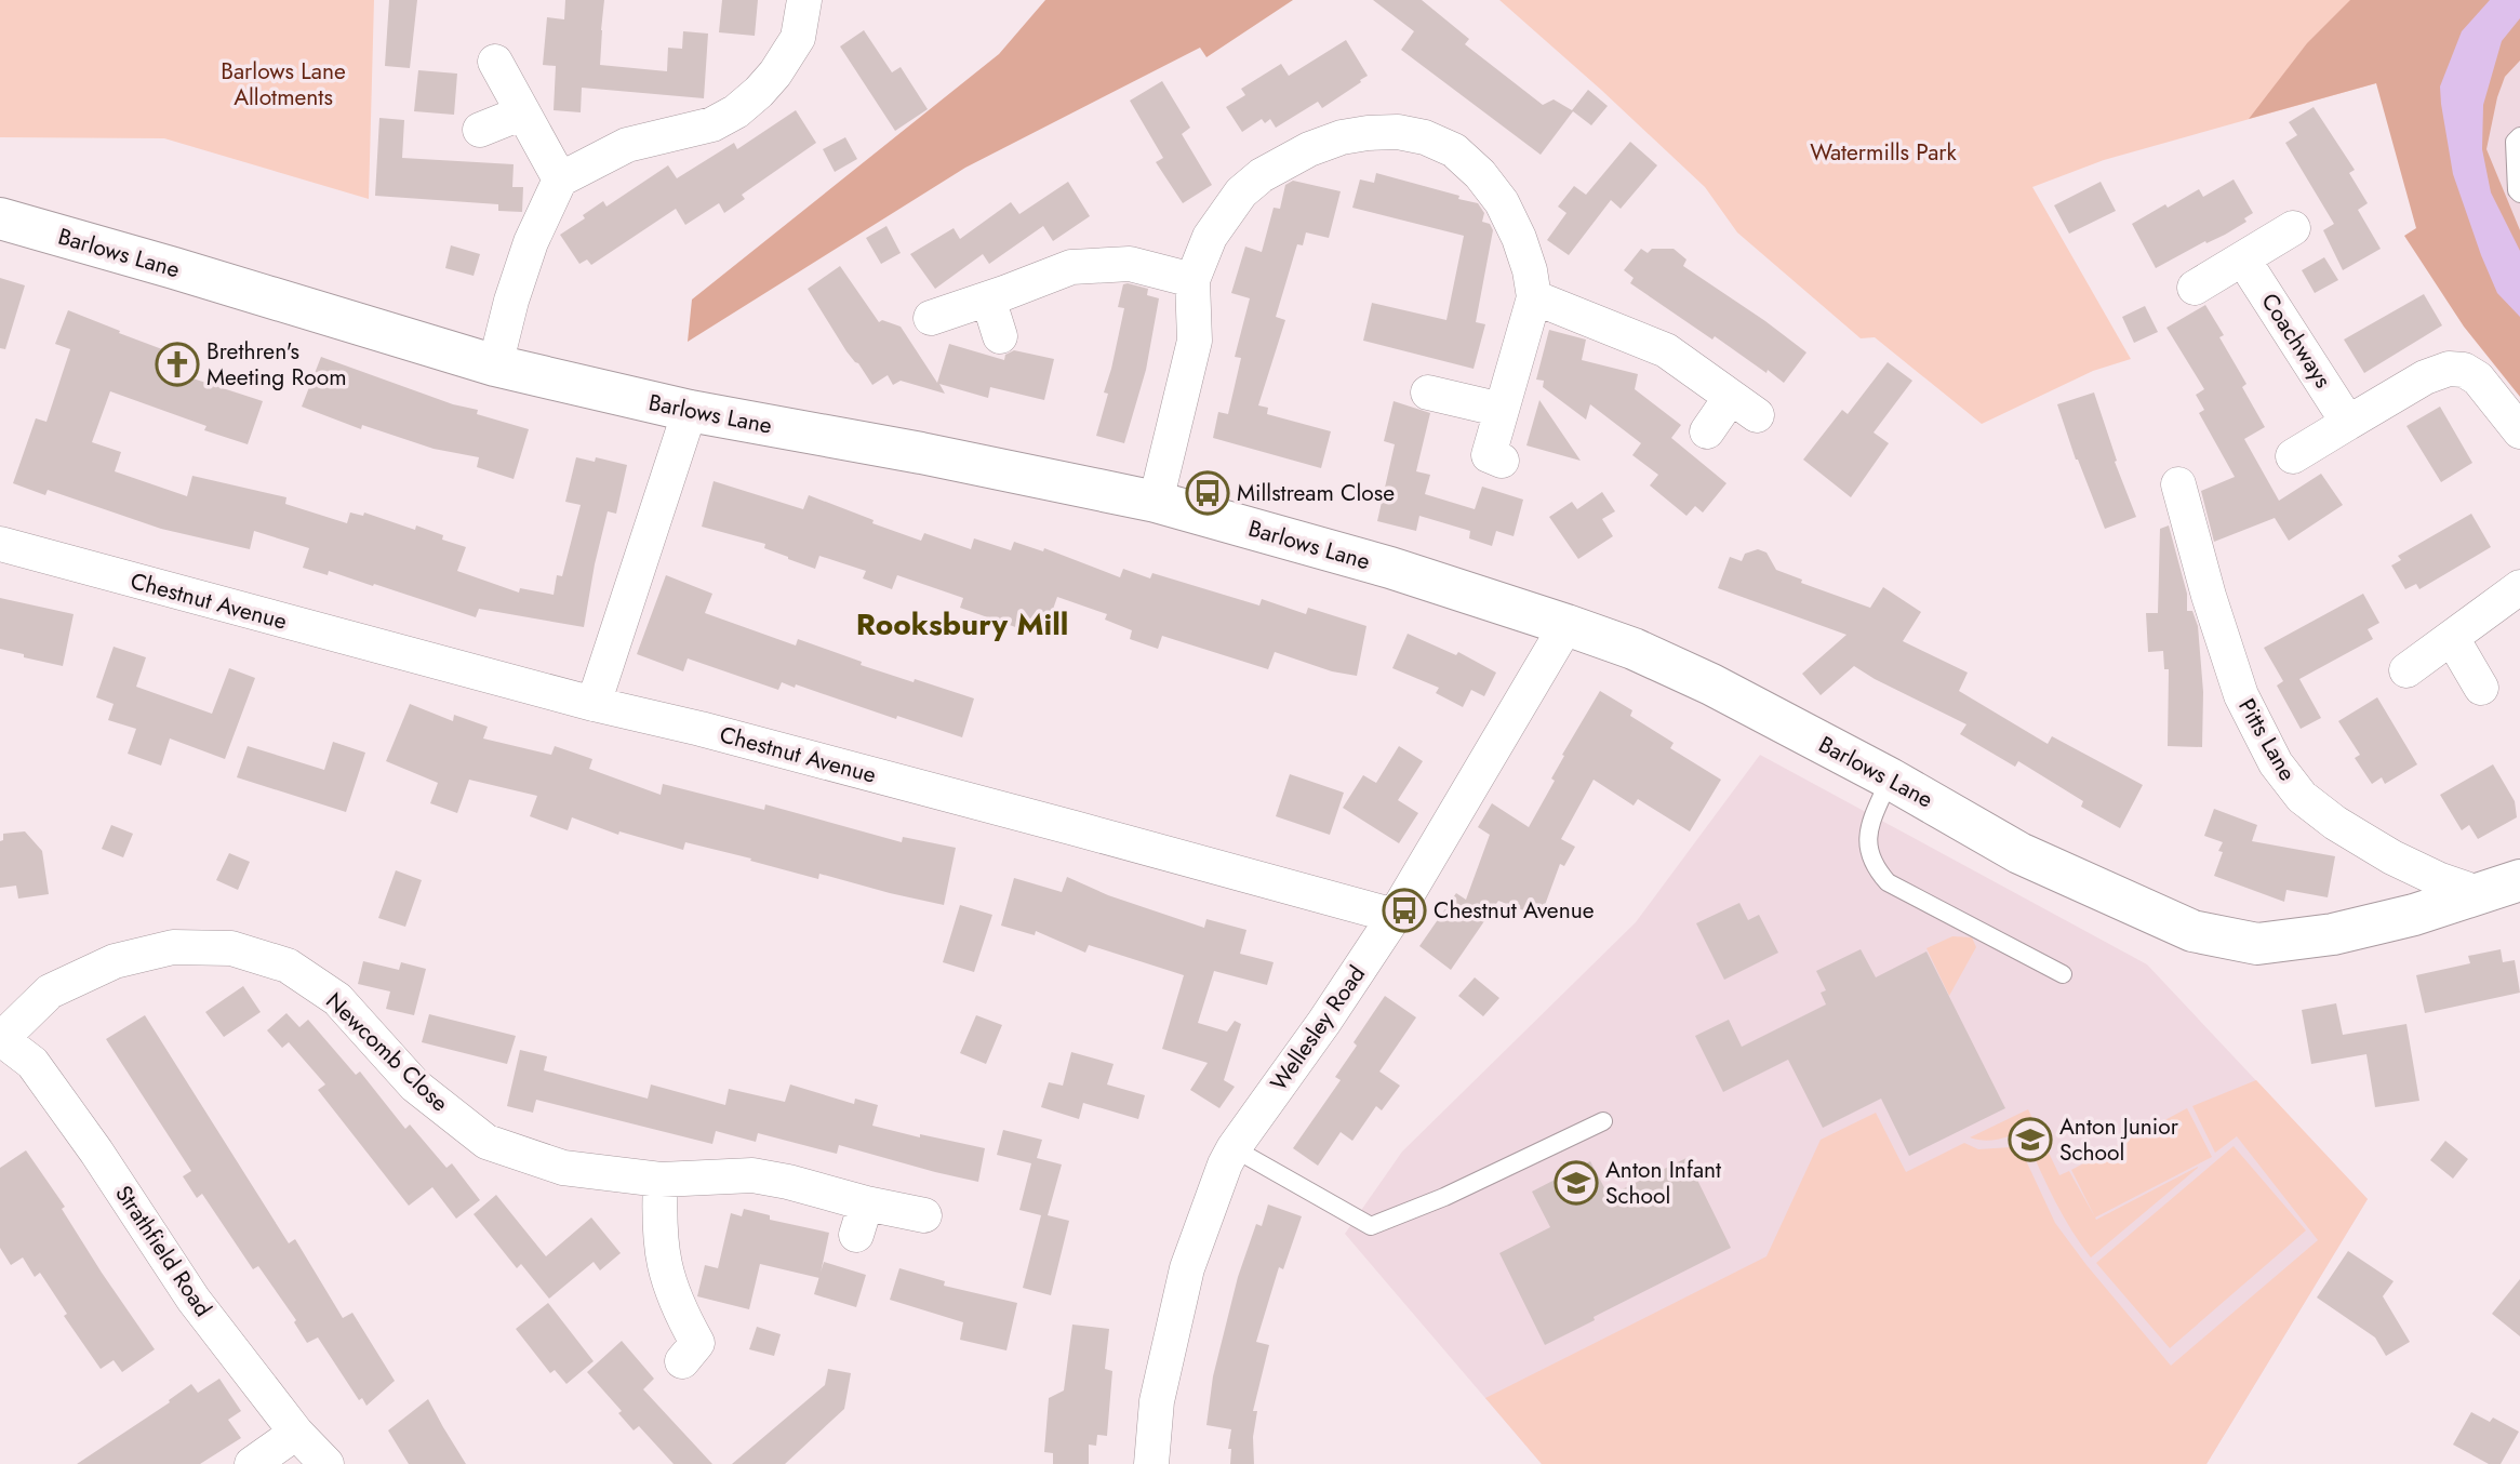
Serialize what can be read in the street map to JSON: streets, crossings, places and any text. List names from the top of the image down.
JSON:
{
  "streets": {
    "street": [
      "Barlows Lane",
      "Coachways",
      "Chestnut Avenue",
      "Pitts Lane",
      "Wellesley Road",
      "Newcomb Close",
      "Strathfield Road"
    ]
  },
  "crossings": [
    ["Barlows Lane", "Pitts Lane"],
    ["Barlows Lane", "Wellesley Road"],
    ["Chestnut Avenue", "Wellesley Road"],
    ["Newcomb Close", "Strathfield Road"]
  ],
  "districts": ["Rooksbury Mill"],
  "parks": ["Barlows Lane Allotments", "Watermills Park"],
  "places": {
    "church": ["Brethren's Meeting Room"],
    "bus stop": ["Millstream Close", "Chestnut Avenue"],
    "school or university": ["Anton Junior School", "Anton Infant School"]
  }
}
